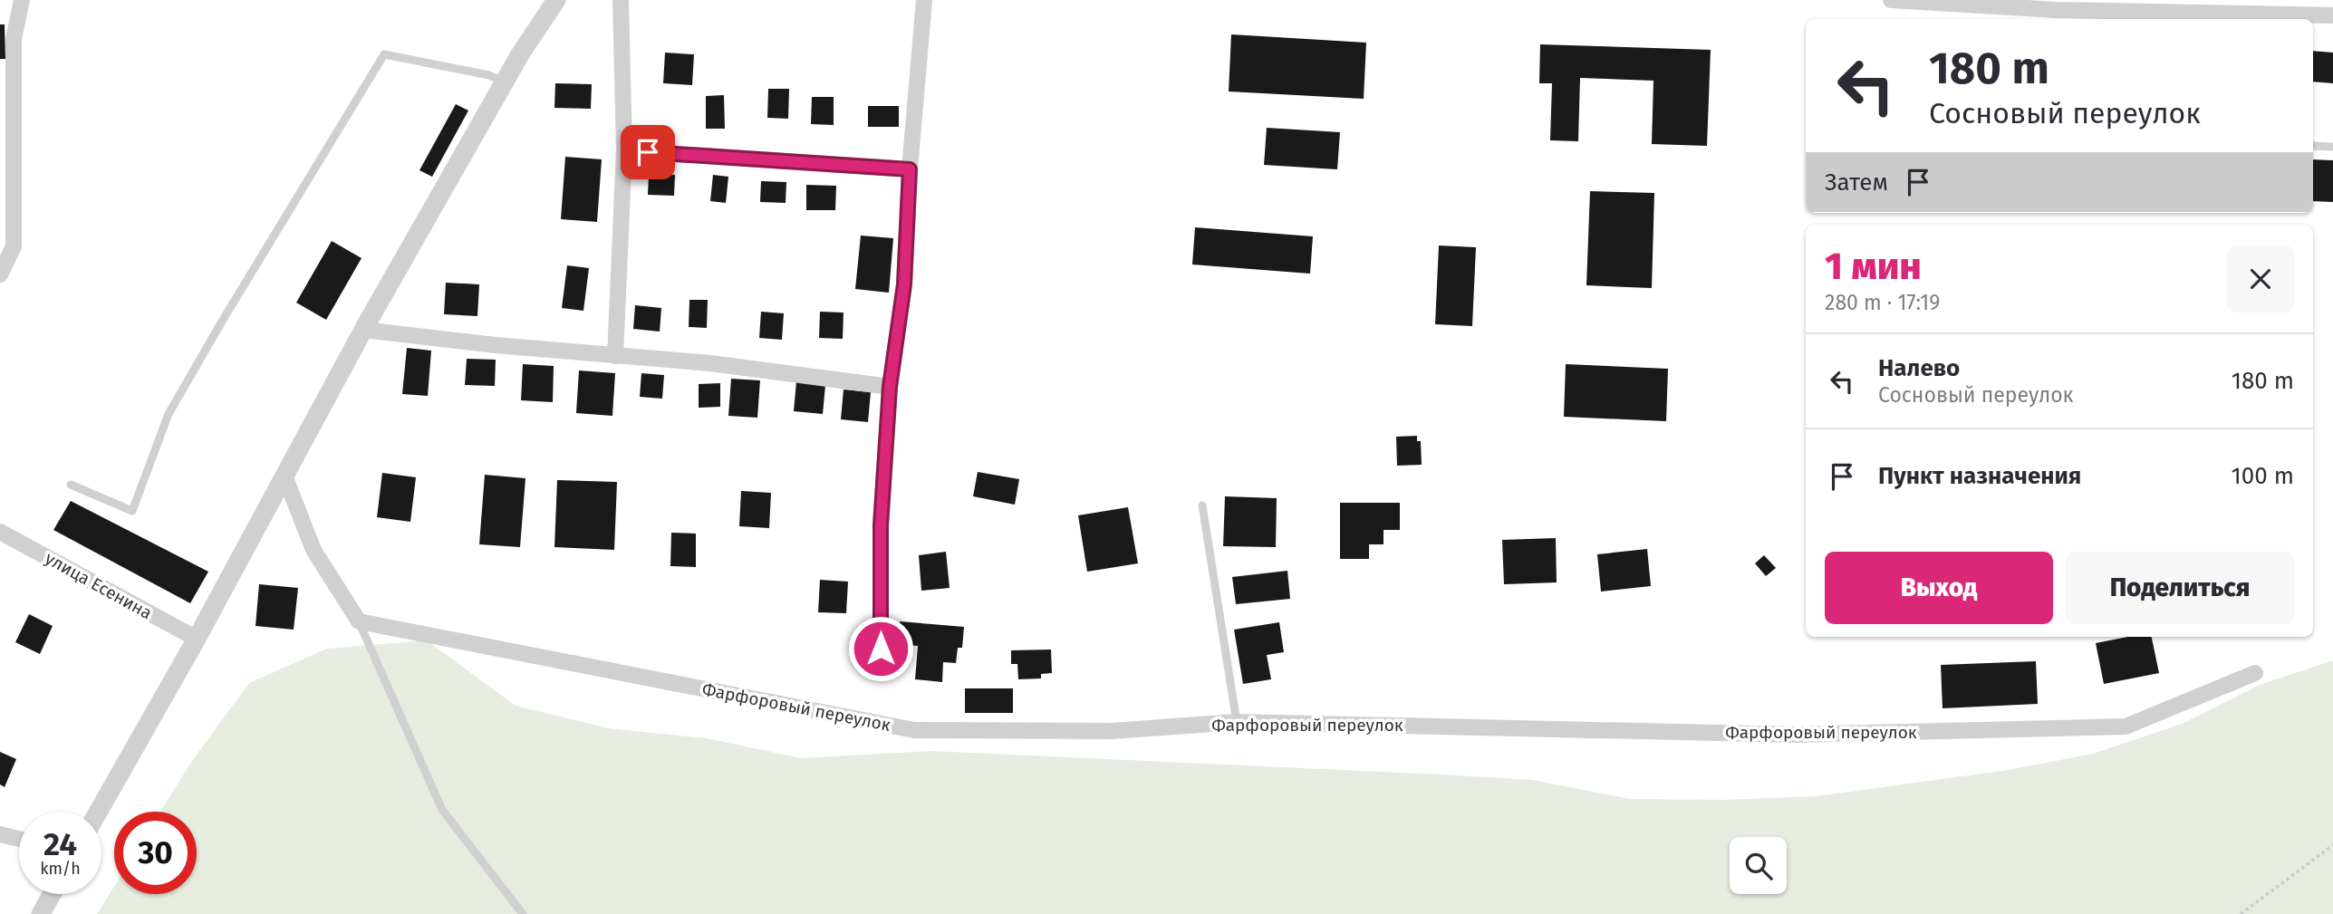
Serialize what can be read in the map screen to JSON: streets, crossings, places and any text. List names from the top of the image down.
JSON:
{
  "streets": {
    "street": ["улица Есенина", "Фарфоровый переулок"]
  },
  "page": {
    "turn": ["180 m", "Сосновый переулок"],
    "then": "Затем",
    "heading": ["1 мин", "280 m · 17:19"],
    "list": [
      {
        "name": "Налево",
        "note": "Сосновый переулок",
        "value": "180 m"
      },
      {
        "name": "Пункт назначения",
        "value": "100 m"
      }
    ],
    "buttons": ["Выход", "Поделиться"],
    "speed": "24 km/h",
    "limit": "30"
  }
}
